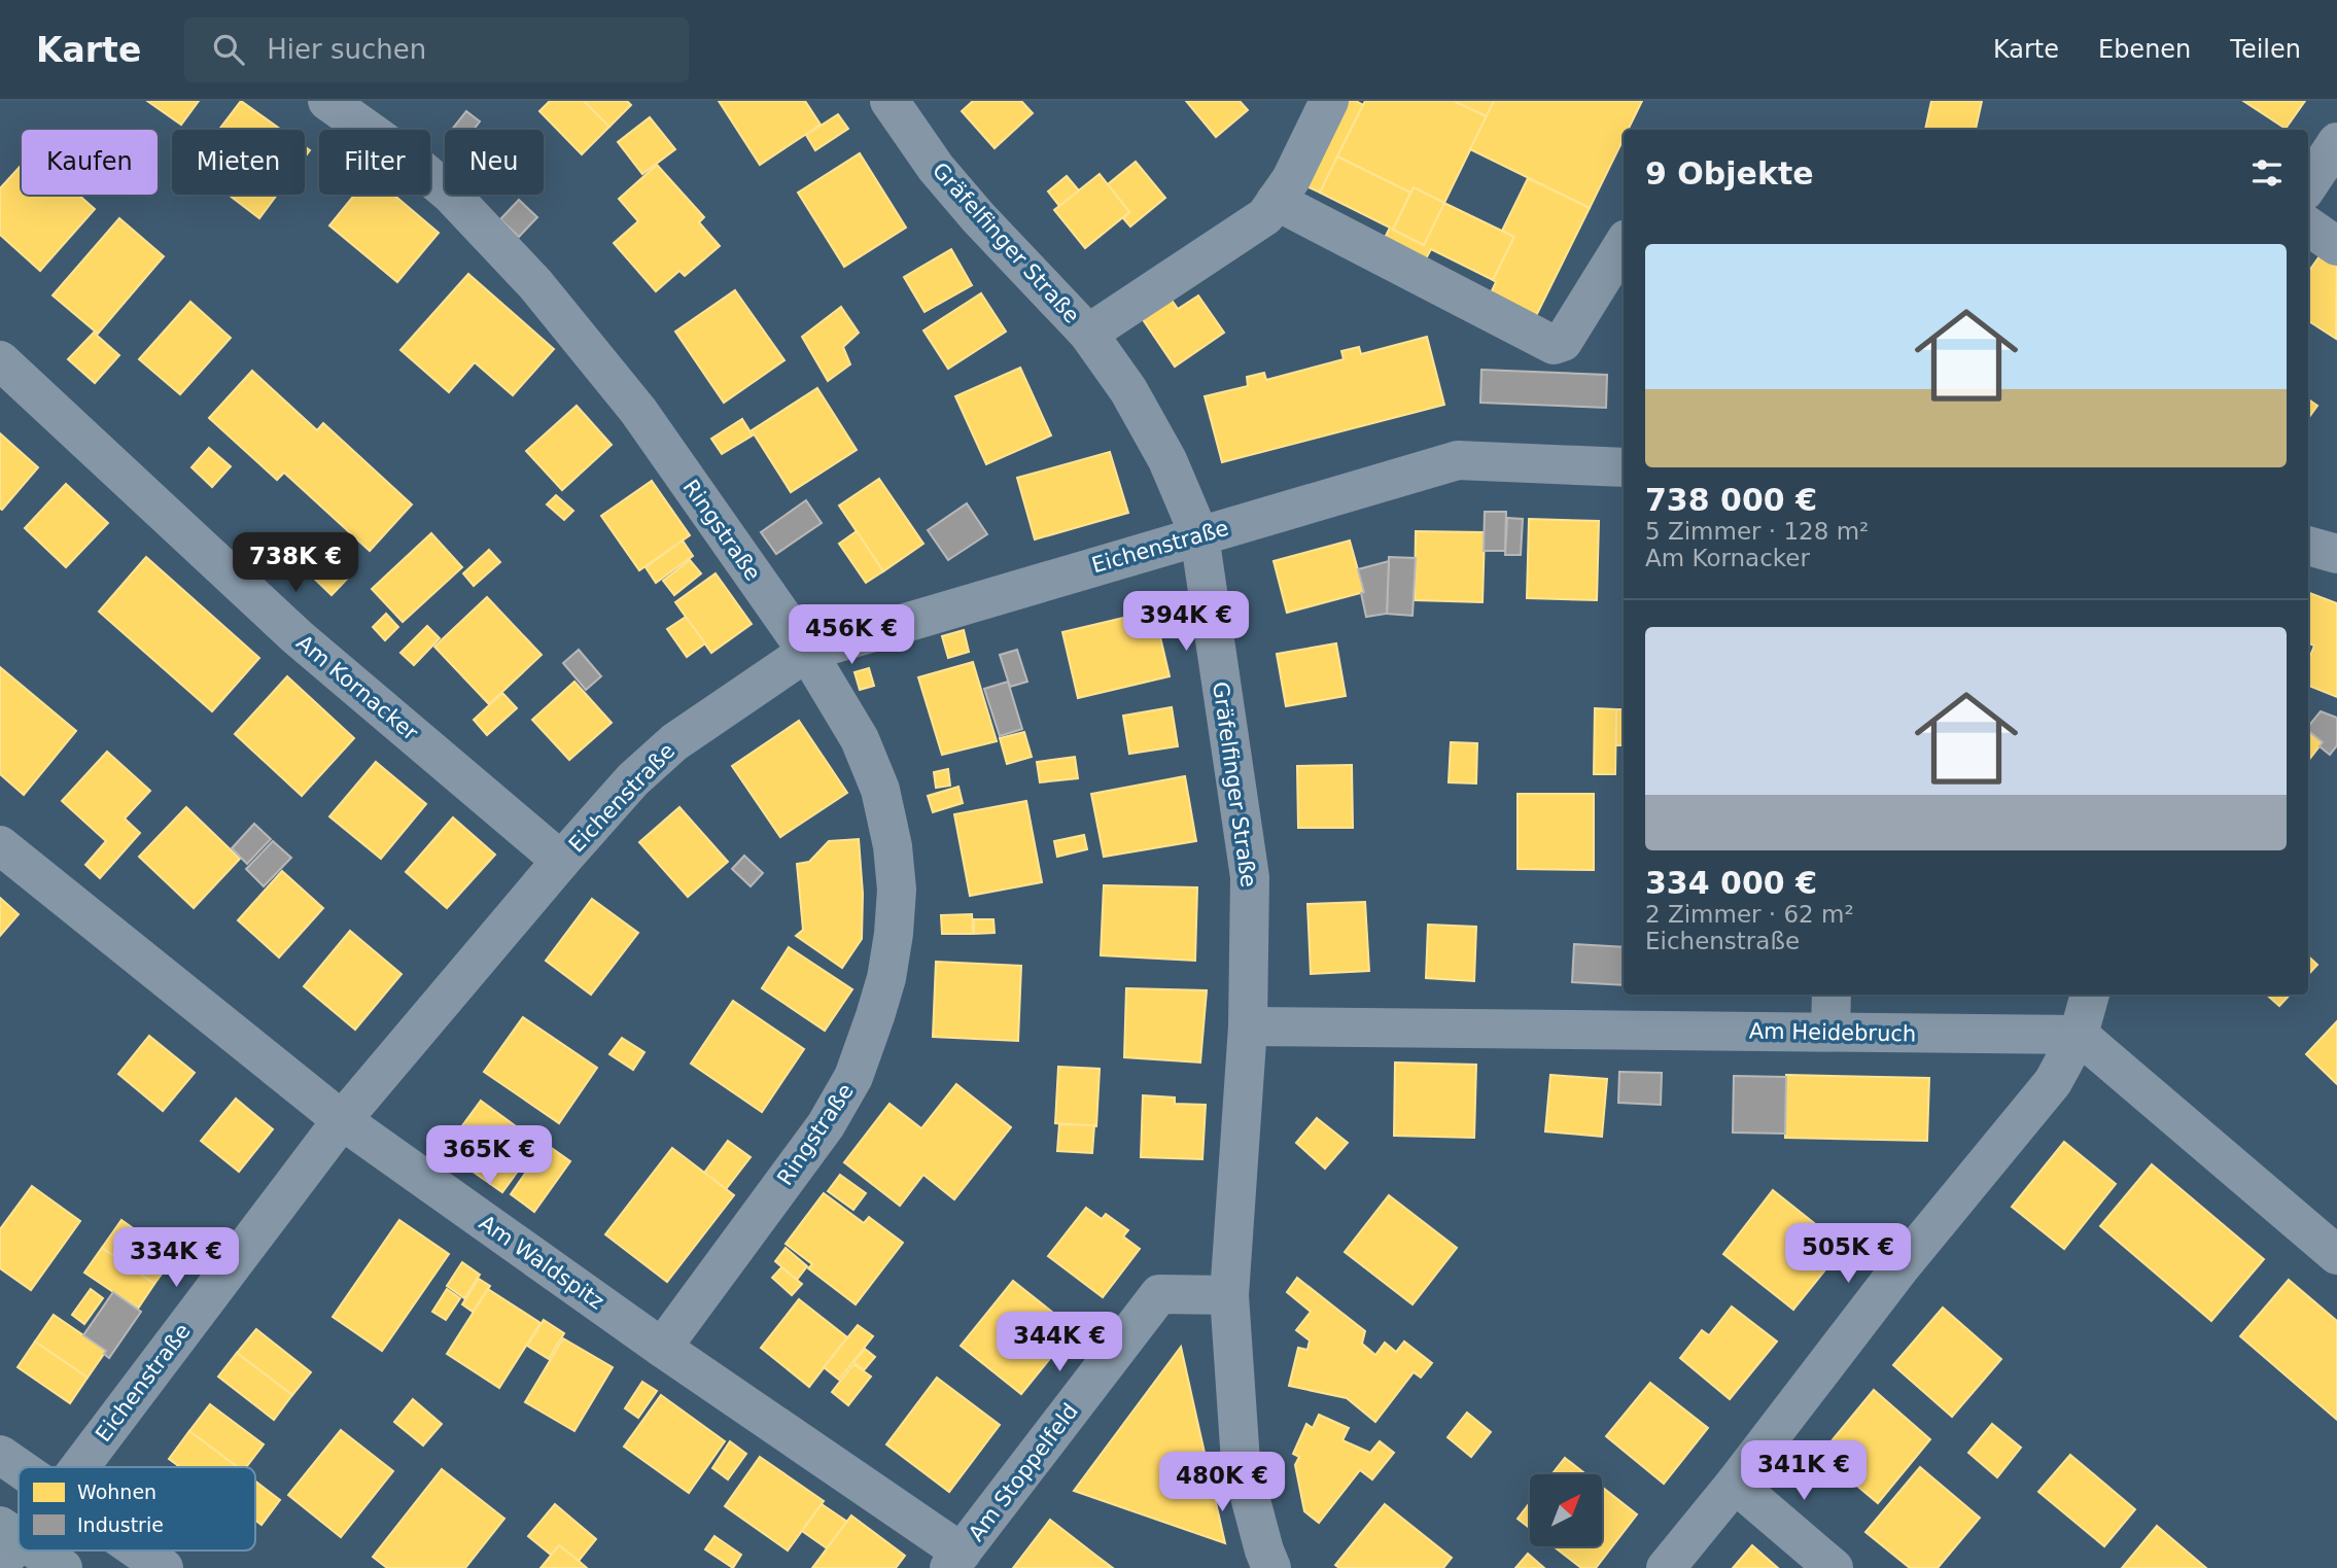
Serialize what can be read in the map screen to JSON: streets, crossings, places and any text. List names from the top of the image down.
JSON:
{
  "streets": {
    "street": [
      "Gräfelfinger Straße",
      "Ringstraße",
      "Eichenstraße",
      "Am Kornacker",
      "Am Heidebruch",
      "Am Waldspitz",
      "Am Stoppelfeld"
    ]
  },
  "crossings": [
    ["Gräfelfinger Straße", "Eichenstraße"],
    ["Gräfelfinger Straße", "Am Heidebruch"],
    ["Gräfelfinger Straße", "Am Stoppelfeld"],
    ["Ringstraße", "Eichenstraße"],
    ["Ringstraße", "Am Waldspitz"],
    ["Eichenstraße", "Am Kornacker"],
    ["Eichenstraße", "Am Waldspitz"],
    ["Am Waldspitz", "Am Stoppelfeld"]
  ],
  "legend": ["Wohnen", "Industrie"],
  "north": "top right",
  "page": {
    "header": "Karte",
    "search": "Hier suchen",
    "nav": ["Karte", "Ebenen", "Teilen"],
    "chip": [
      "Kaufen",
      "Mieten",
      "Filter",
      "Neu"
    ],
    "heading": "9 Objekte",
    "list": [
      {
        "name": "738 000 €",
        "note": "5 Zimmer · 128 m² · Am Kornacker"
      },
      {
        "name": "334 000 €",
        "note": "2 Zimmer · 62 m² · Eichenstraße"
      }
    ],
    "price": [
      "738K €",
      "394K €",
      "456K €",
      "365K €",
      "505K €",
      "334K €",
      "344K €",
      "341K €",
      "480K €"
    ]
  }
}
